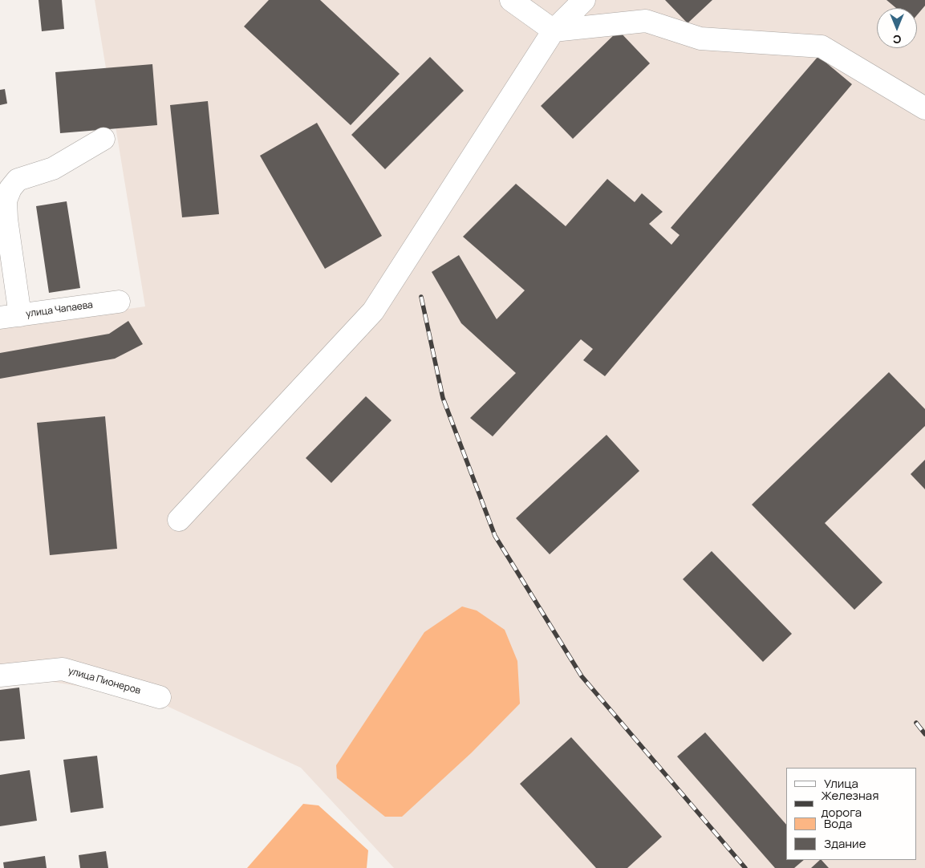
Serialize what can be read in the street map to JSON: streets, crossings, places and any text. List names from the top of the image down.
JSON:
{
  "streets": {
    "street": ["улица Чапаева", "улица Пионеров"]
  },
  "legend": [
    "Улица",
    "Железная дорога",
    "Вода",
    "Здание"
  ],
  "north": "bottom"
}
